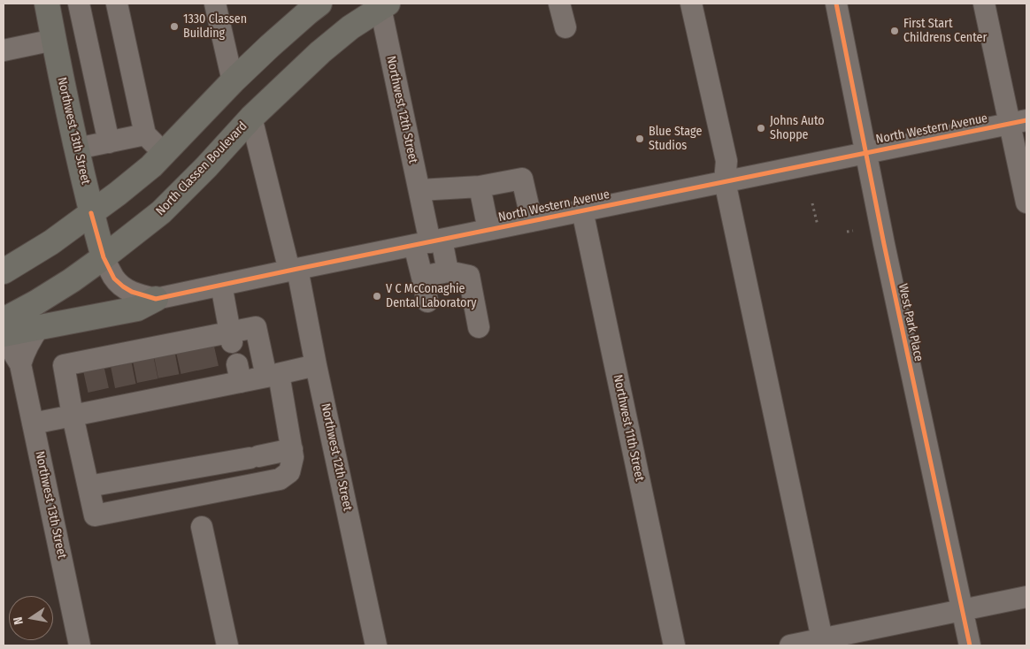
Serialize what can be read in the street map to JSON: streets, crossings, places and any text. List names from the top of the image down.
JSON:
{
  "streets": {
    "main road": ["Northwest 13th Street", "North Classen Boulevard"],
    "street": [
      "Northwest 12th Street",
      "North Western Avenue",
      "West Park Place",
      "Northwest 11th Street"
    ]
  },
  "crossings": [
    ["Northwest 12th Street", "North Western Avenue"],
    ["Northwest 12th Street", "North Classen Boulevard"],
    ["North Western Avenue", "Northwest 13th Street"],
    ["North Western Avenue", "North Classen Boulevard"],
    ["North Western Avenue", "West Park Place"],
    ["North Western Avenue", "Northwest 11th Street"],
    ["Northwest 13th Street", "North Classen Boulevard"]
  ],
  "places": [
    "1330 Classen Building",
    "First Start Childrens Center",
    "Johns Auto Shoppe",
    "Blue Stage Studios",
    "V C McConaghie Dental Laboratory"
  ],
  "north": "left"
}
